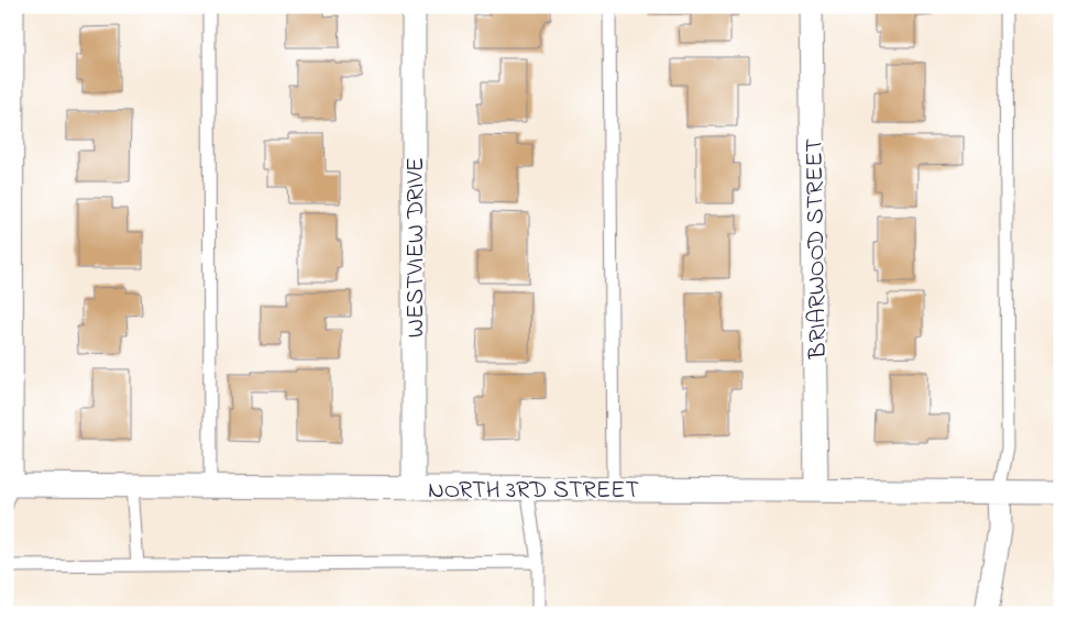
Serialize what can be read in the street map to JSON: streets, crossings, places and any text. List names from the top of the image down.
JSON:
{
  "streets": {
    "street": ["WESTVIEW DRIVE", "BRIARWOOD STREET", "NORTH 3RD STREET"]
  },
  "crossings": [
    ["WESTVIEW DRIVE", "NORTH 3RD STREET"],
    ["BRIARWOOD STREET", "NORTH 3RD STREET"]
  ]
}
